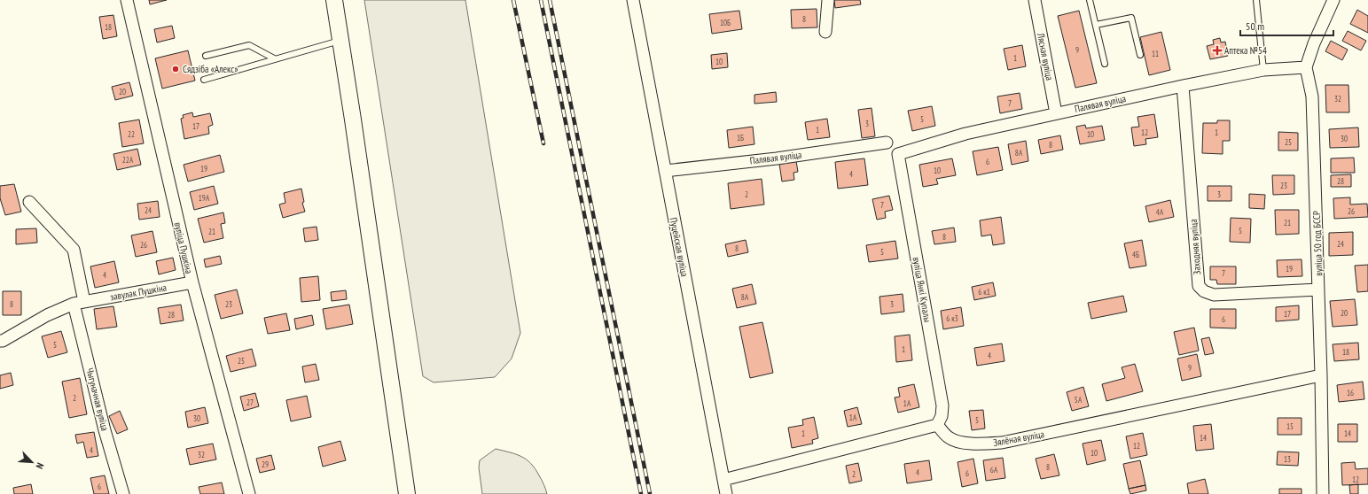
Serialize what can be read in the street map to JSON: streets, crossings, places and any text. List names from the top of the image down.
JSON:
{
  "streets": {
    "street": [
      "Лясная вуліца",
      "Палявая вуліца",
      "вуліца 50 год БССР",
      "Пуцейская вуліца",
      "Заходняя вуліца",
      "вуліца Пушкіна",
      "вуліца Янкі Купалы",
      "завулак Пушкіна",
      "Чыгуначная вуліца",
      "Зялёная вуліца"
    ]
  },
  "crossings": [
    ["Лясная вуліца", "Палявая вуліца"],
    ["Палявая вуліца", "вуліца 50 год БССР"],
    ["Палявая вуліца", "Пуцейская вуліца"],
    ["Палявая вуліца", "Заходняя вуліца"],
    ["Палявая вуліца", "вуліца Янкі Купалы"],
    ["вуліца 50 год БССР", "Заходняя вуліца"],
    ["вуліца 50 год БССР", "Зялёная вуліца"],
    ["вуліца Пушкіна", "завулак Пушкіна"],
    ["вуліца Янкі Купалы", "Зялёная вуліца"],
    ["завулак Пушкіна", "Чыгуначная вуліца"]
  ],
  "places": {
    "health": ["Аптека №54"],
    "other": ["Сядзіба «Алекс»"]
  },
  "house_numbers": [
    "8",
    "10Б",
    "18",
    "9",
    "11",
    "1",
    "10",
    "20",
    "32",
    "7",
    "5",
    "3",
    "17",
    "1",
    "12",
    "1",
    "22",
    "10",
    "1Б",
    "30",
    "25",
    "8",
    "8А",
    "22А",
    "6",
    "19",
    "10",
    "4",
    "28",
    "23",
    "2",
    "3",
    "19А",
    "7",
    "24",
    "26",
    "4А",
    "21",
    "5",
    "21",
    "8",
    "24",
    "26",
    "8",
    "5",
    "4Б",
    "19",
    "7",
    "4",
    "6 к1",
    "8А",
    "8",
    "23",
    "3",
    "20",
    "17",
    "28",
    "6 к3",
    "6",
    "5",
    "1",
    "18",
    "4",
    "25",
    "9",
    "16",
    "2",
    "5А",
    "27",
    "1А",
    "1А",
    "30",
    "5",
    "15",
    "1",
    "14",
    "14",
    "12",
    "4",
    "10",
    "32",
    "13",
    "29",
    "8",
    "6А",
    "4",
    "6",
    "2",
    "12",
    "6"
  ],
  "scale_bar": "50 m",
  "north": "bottom right"
}
